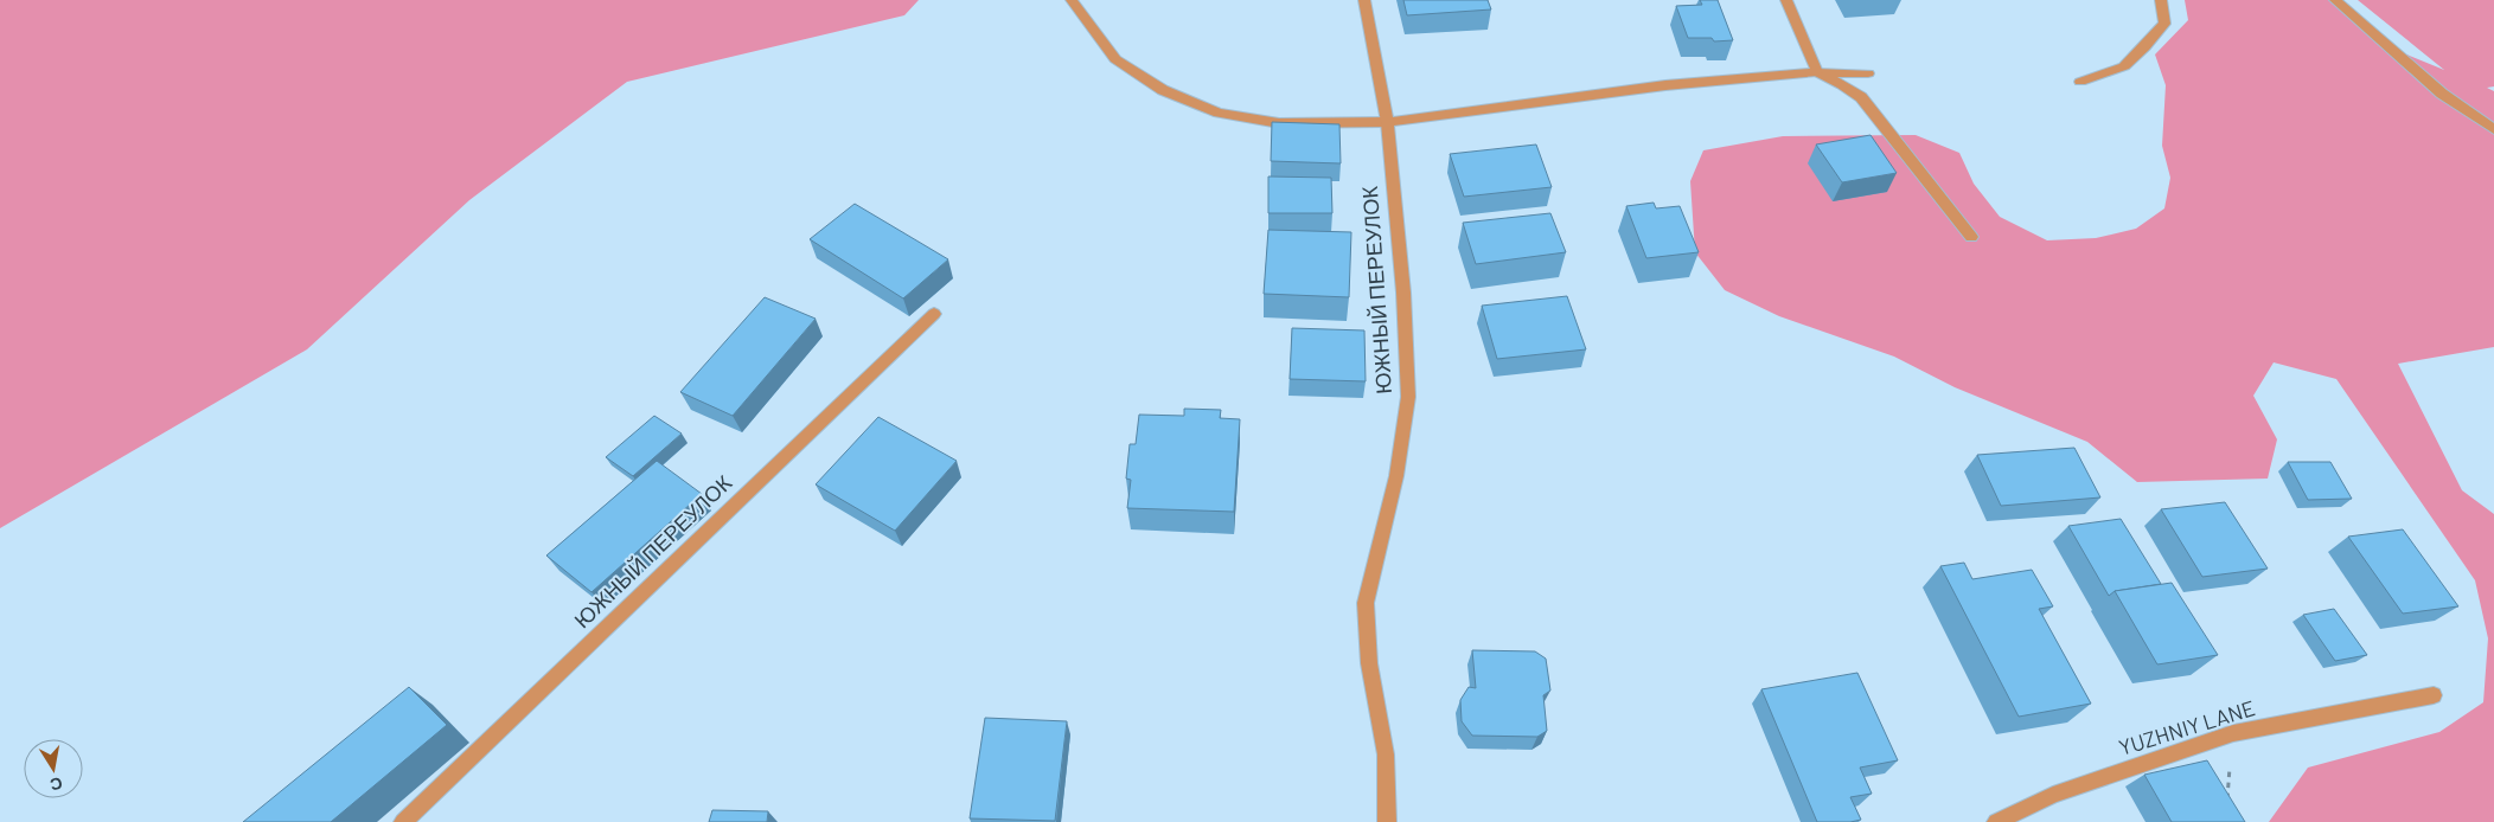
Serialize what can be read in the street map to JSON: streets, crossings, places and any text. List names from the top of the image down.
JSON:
{
  "streets": {
    "street": ["ЮЖНЫЙ ПЕРЕУЛОК", "YUZHNIY LANE"]
  },
  "north": "bottom"
}
